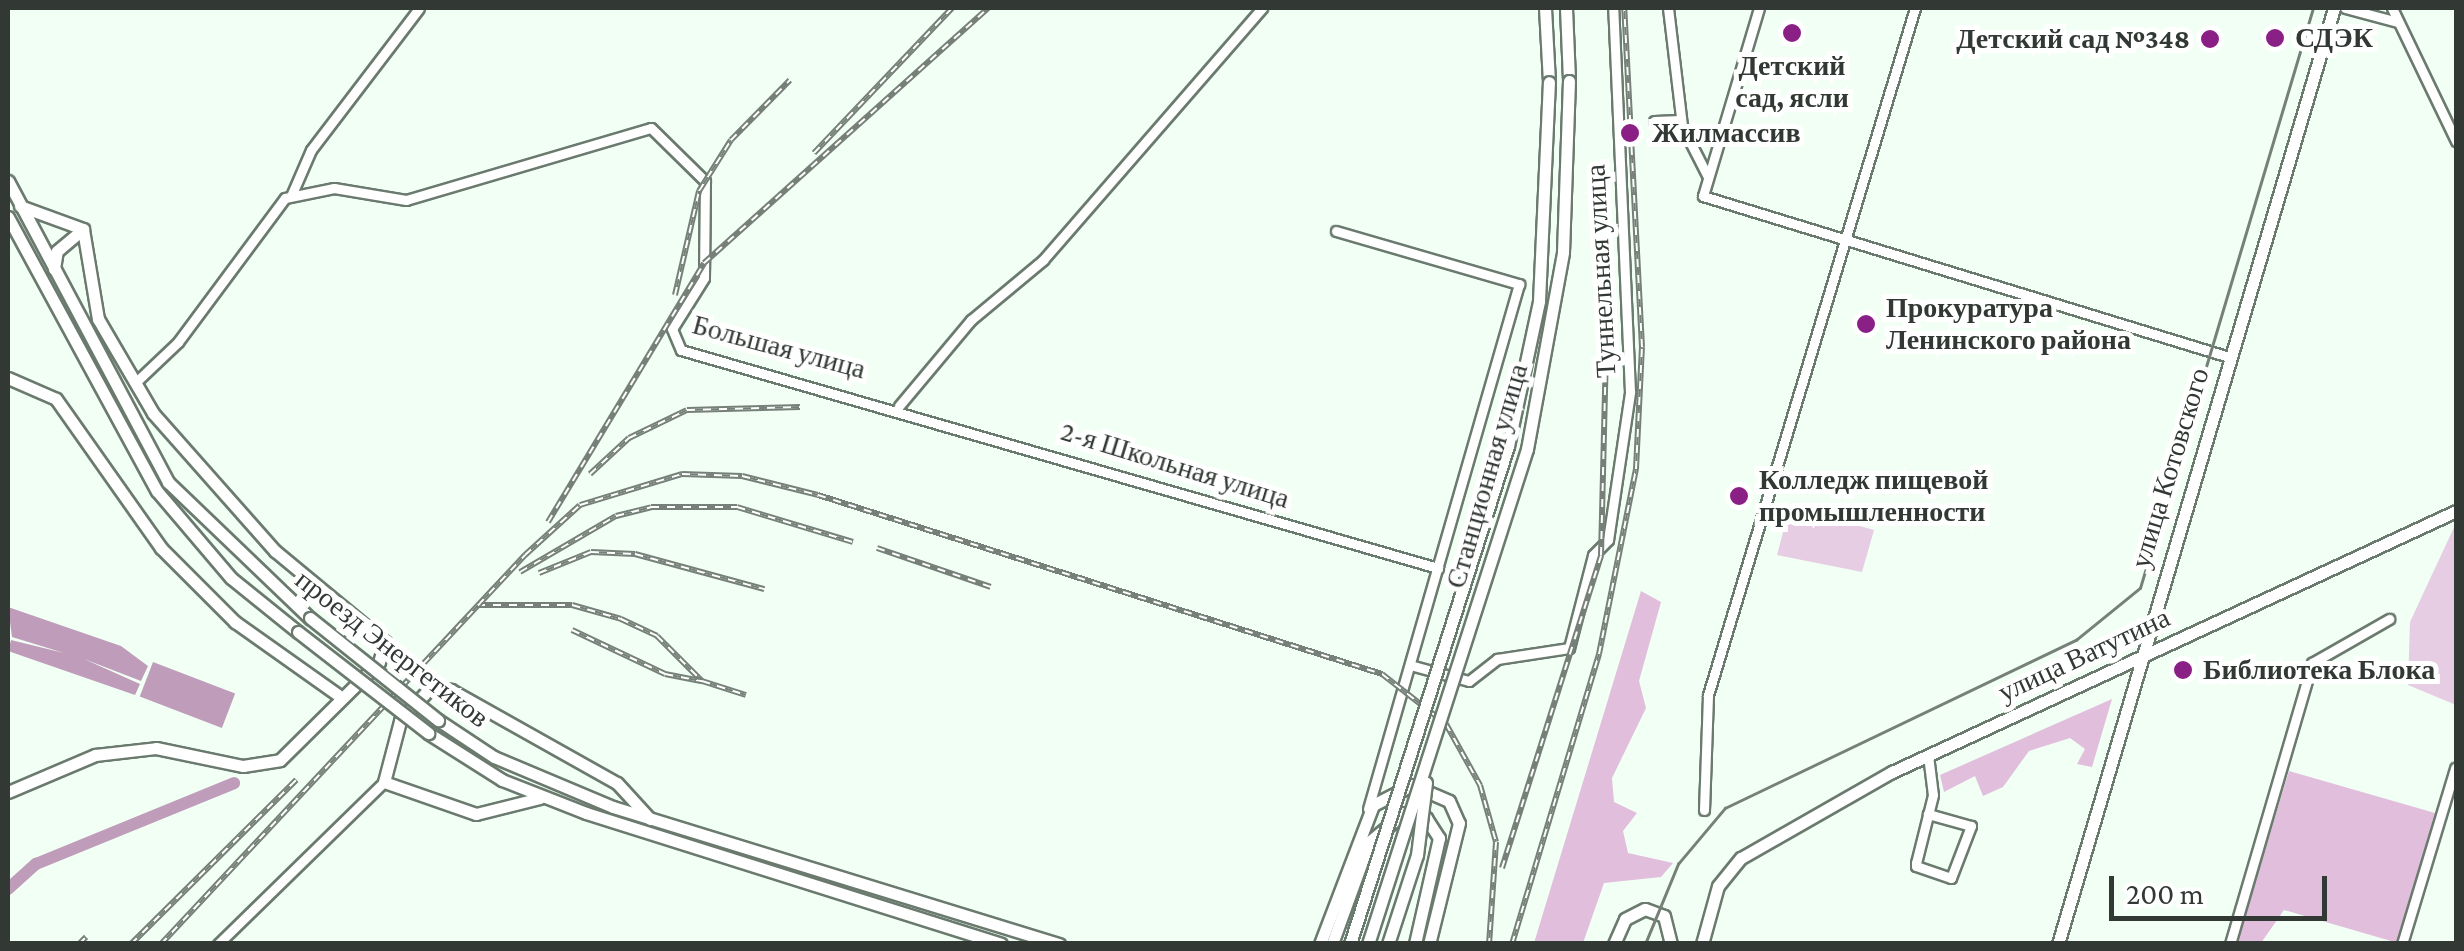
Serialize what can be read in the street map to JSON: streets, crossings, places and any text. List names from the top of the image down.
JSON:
{
  "streets": {
    "main road": [
      "улица Котовского",
      "Станционная улица",
      "проезд Энергетиков",
      "улица Ватутина"
    ],
    "street": ["Туннельная улица", "Большая улица", "2-я Школьная улица"]
  },
  "crossings": [
    ["Туннельная улица", "Станционная улица"],
    ["Большая улица", "2-я Школьная улица"],
    ["2-я Школьная улица", "Станционная улица"],
    ["улица Котовского", "улица Ватутина"]
  ],
  "places": [
    "Детский сад, ясли",
    "СДЭК",
    "Детский сад №348",
    "Жилмассив",
    "Прокуратура Ленинского района",
    "Колледж пищевой промышленности",
    "Библиотека Блока"
  ],
  "scale_bar": "200 m"
}
